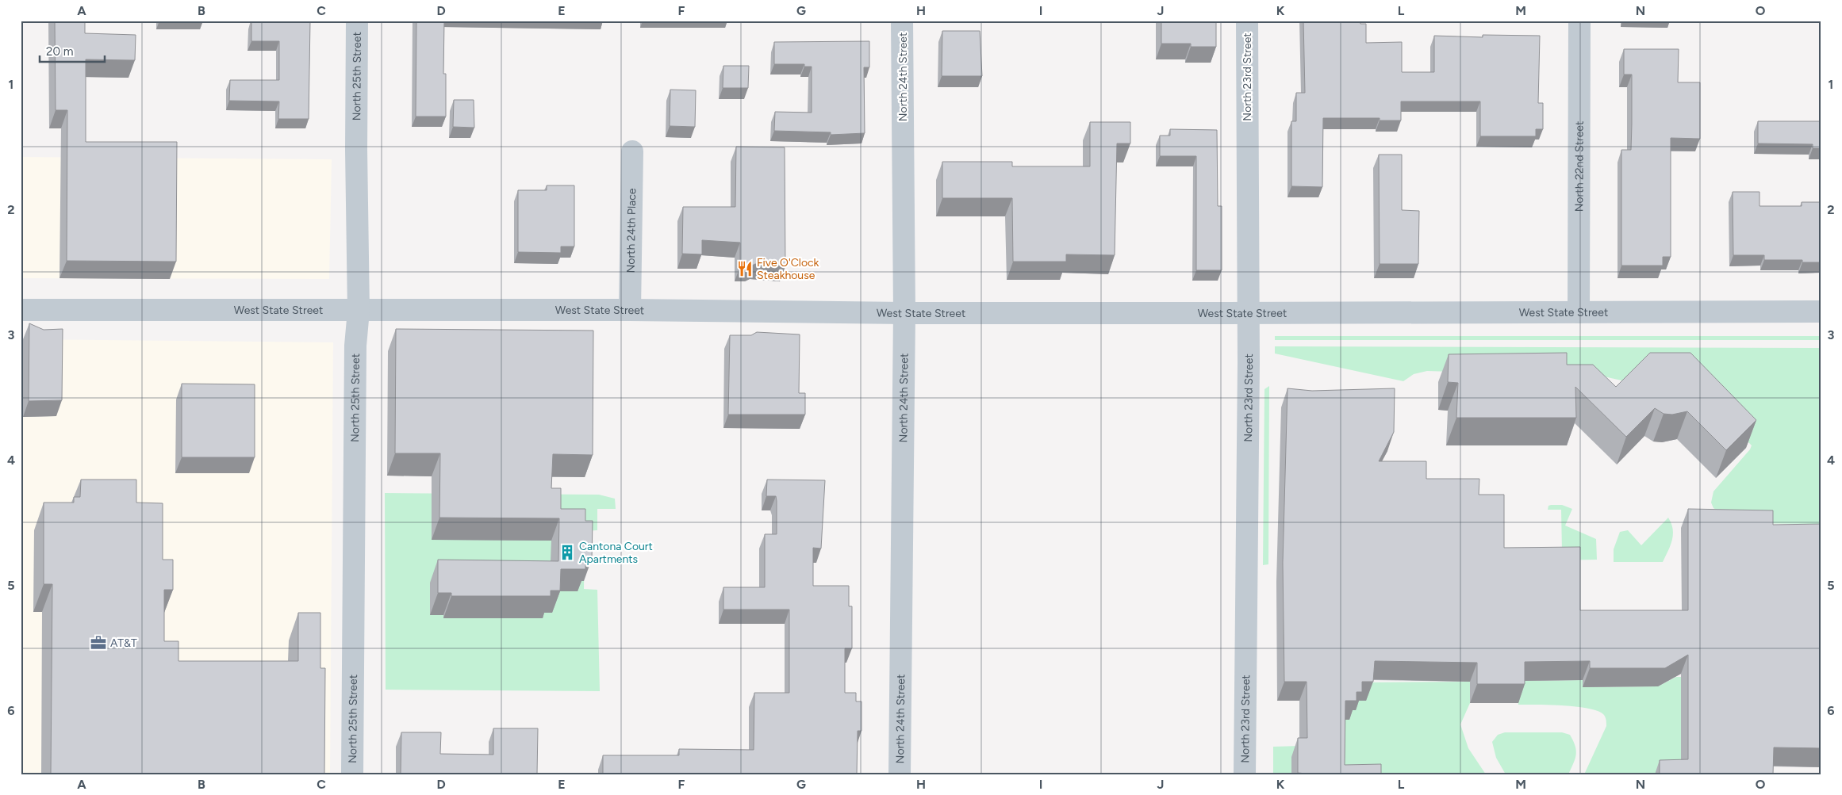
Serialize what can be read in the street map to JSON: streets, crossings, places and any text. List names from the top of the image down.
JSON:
{
  "streets": {
    "street": [
      "North 25th Street",
      "North 24th Street",
      "North 23rd Street",
      "North 22nd Street",
      "North 24th Place",
      "West State Street"
    ]
  },
  "crossings": [
    ["North 25th Street", "West State Street"],
    ["North 24th Street", "West State Street"],
    ["North 23rd Street", "West State Street"],
    ["North 22nd Street", "West State Street"],
    ["North 24th Place", "West State Street"]
  ],
  "places": {
    "restaurant": ["Five O'Clock Steakhouse"],
    "building": ["Cantona Court Apartments"],
    "office": ["AT&T"]
  },
  "scale_bar": "20 m",
  "grid": {
    "columns": [
      "A",
      "B",
      "C",
      "D",
      "E",
      "F",
      "G",
      "H",
      "I",
      "J",
      "K",
      "L",
      "M",
      "N",
      "O"
    ],
    "rows": [
      "1",
      "2",
      "3",
      "4",
      "5",
      "6"
    ]
  }
}
